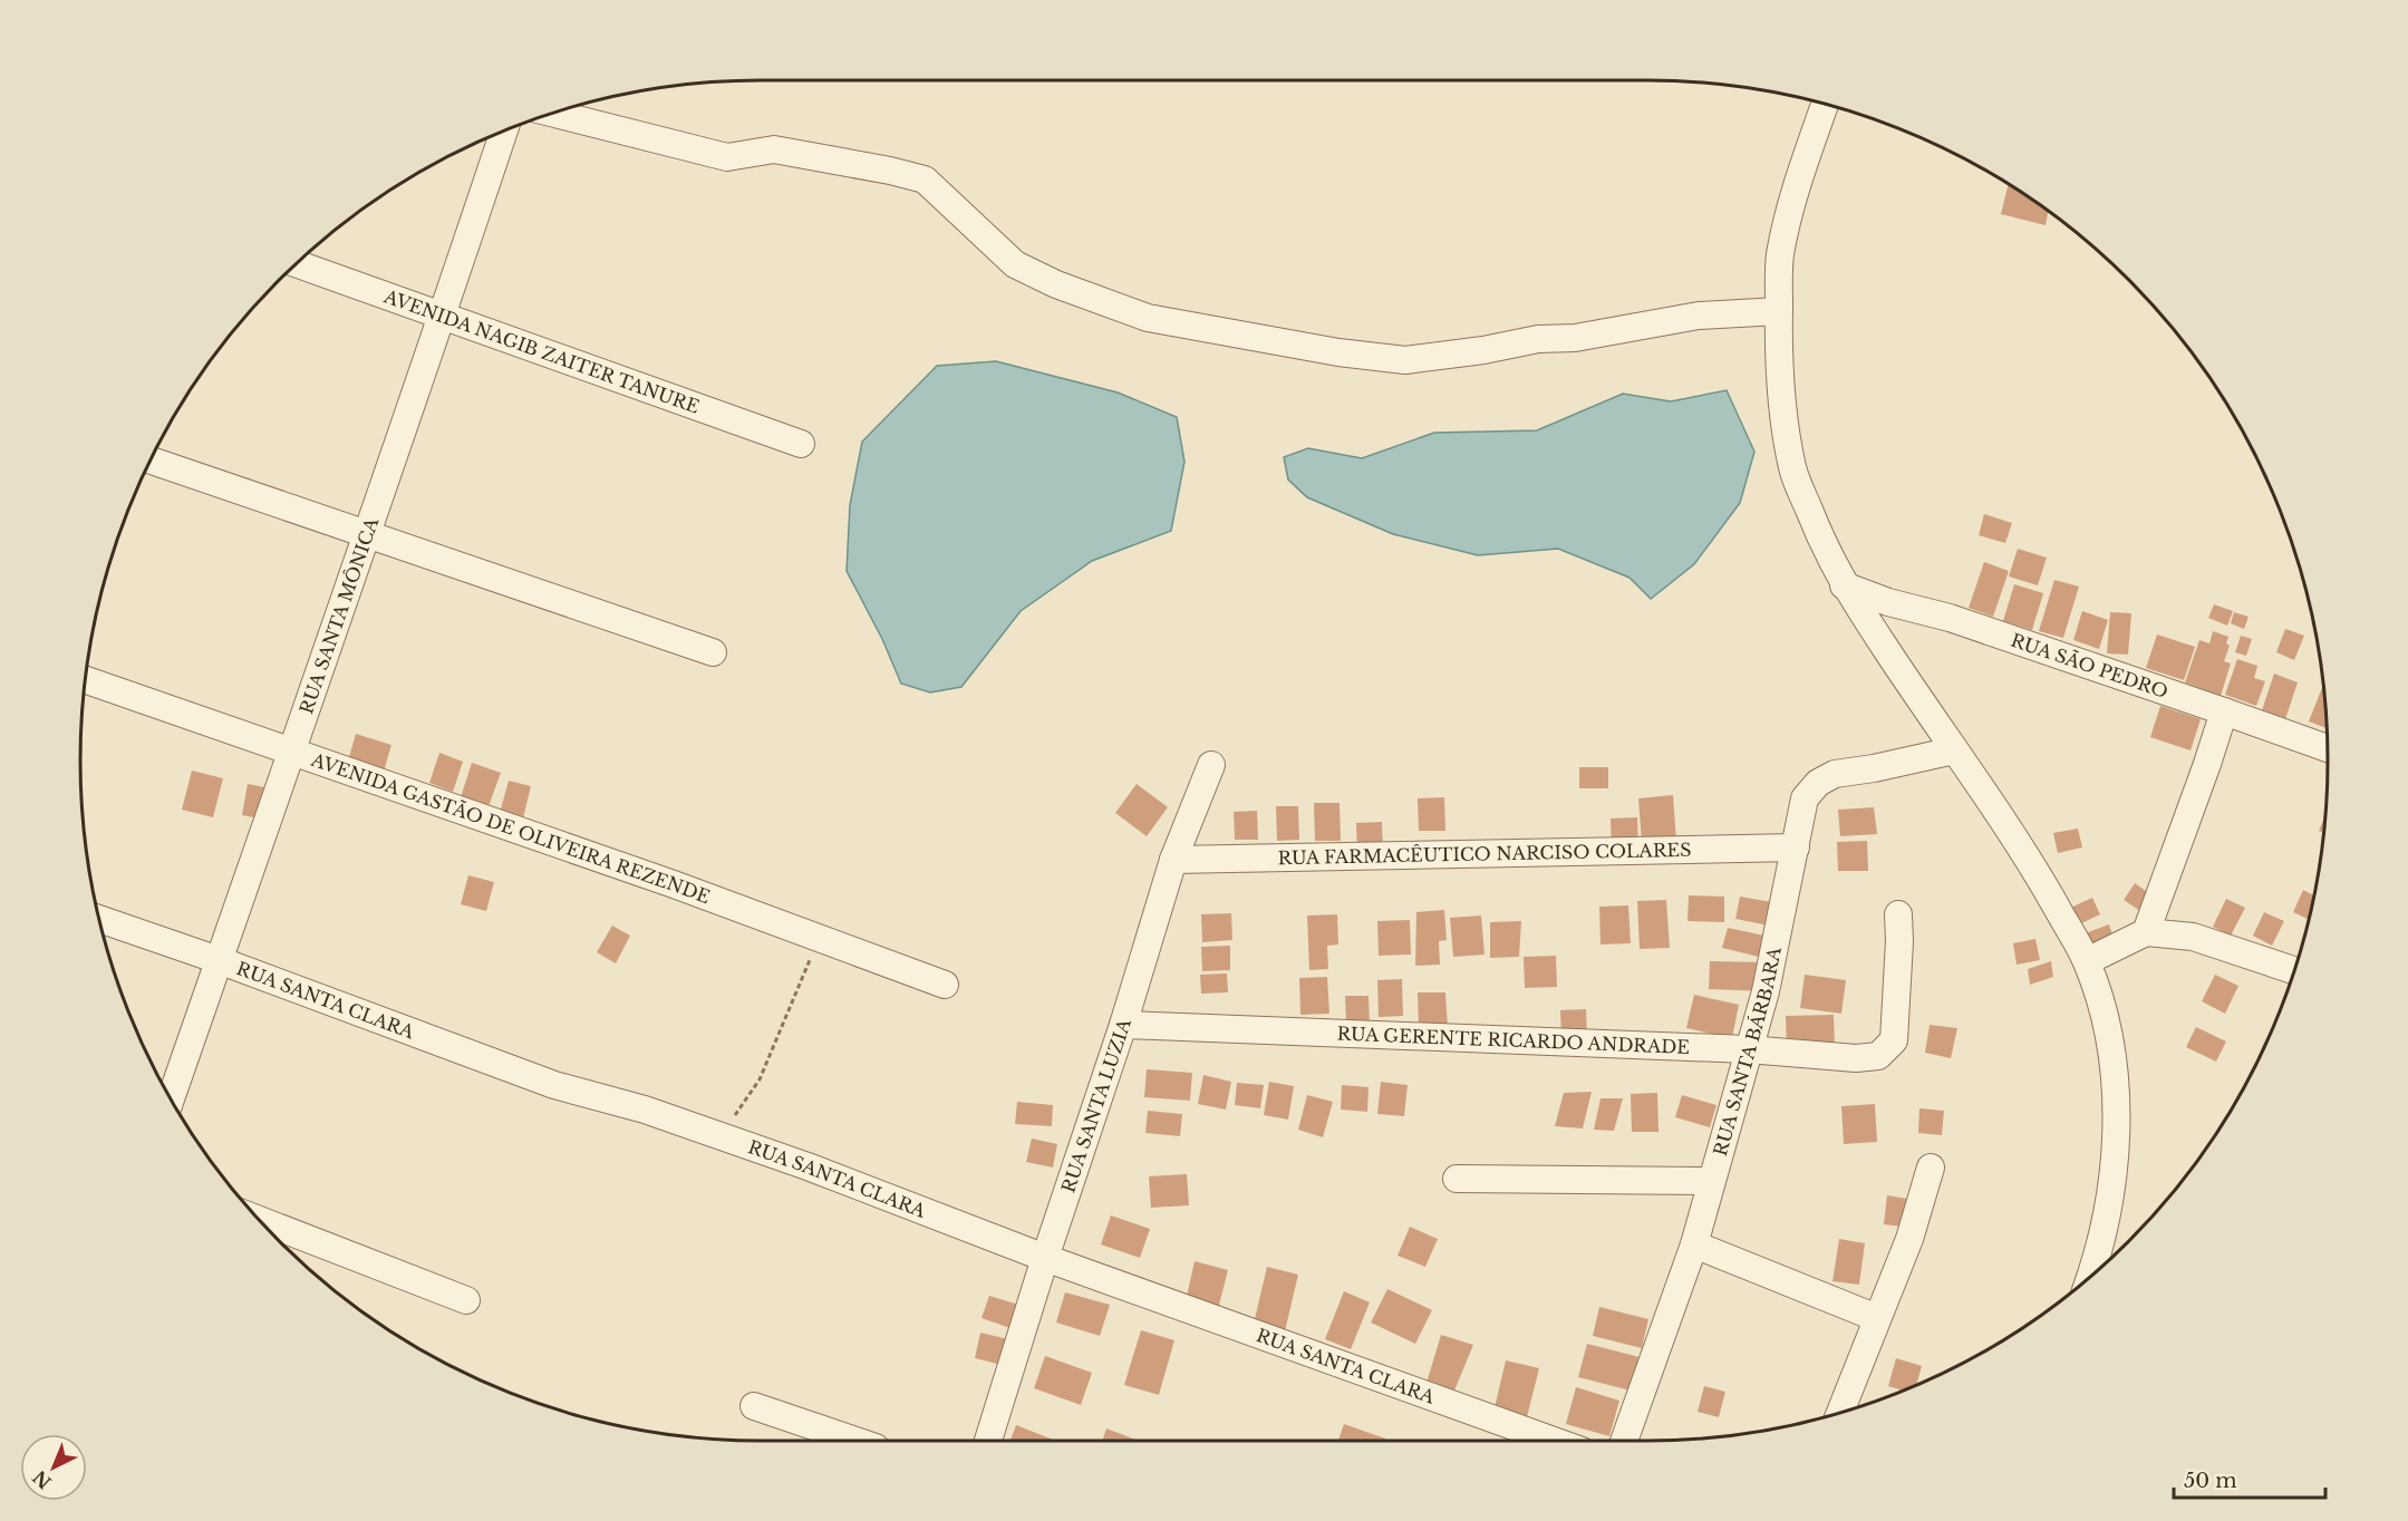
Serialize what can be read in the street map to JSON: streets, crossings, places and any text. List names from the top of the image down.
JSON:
{
  "streets": {
    "street": [
      "AVENIDA NAGIB ZAITER TANURE",
      "RUA SANTA MÔNICA",
      "RUA SÃO PEDRO",
      "AVENIDA GASTÃO DE OLIVEIRA REZENDE",
      "RUA FARMACÊUTICO NARCISO COLARES",
      "RUA SANTA CLARA",
      "RUA GERENTE RICARDO ANDRADE",
      "RUA SANTA BÁRBARA",
      "RUA SANTA LUZIA"
    ]
  },
  "crossings": [
    ["AVENIDA NAGIB ZAITER TANURE", "RUA SANTA MÔNICA"],
    ["RUA SANTA MÔNICA", "AVENIDA GASTÃO DE OLIVEIRA REZENDE"],
    ["RUA SANTA MÔNICA", "RUA SANTA CLARA"],
    ["RUA FARMACÊUTICO NARCISO COLARES", "RUA SANTA BÁRBARA"],
    ["RUA FARMACÊUTICO NARCISO COLARES", "RUA SANTA LUZIA"],
    ["RUA SANTA CLARA", "RUA SANTA LUZIA"],
    ["RUA GERENTE RICARDO ANDRADE", "RUA SANTA BÁRBARA"],
    ["RUA GERENTE RICARDO ANDRADE", "RUA SANTA LUZIA"]
  ],
  "scale_bar": "50 m",
  "north": "bottom left"
}
